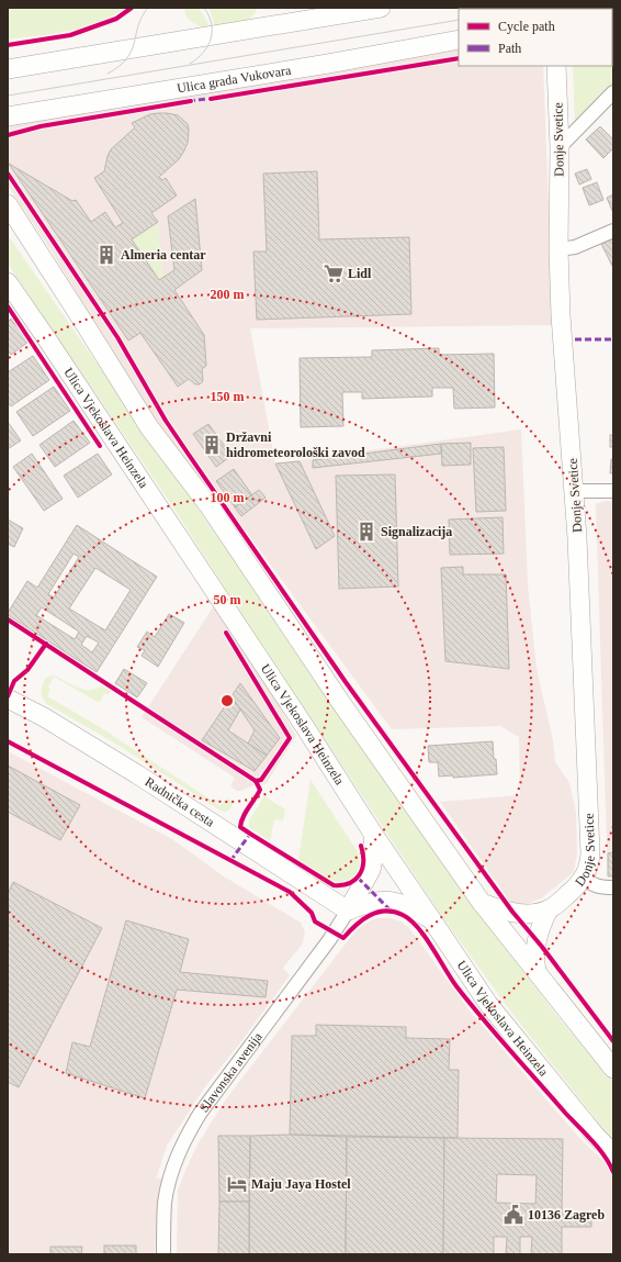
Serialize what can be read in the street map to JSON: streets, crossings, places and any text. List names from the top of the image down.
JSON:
{
  "streets": {
    "street": [
      "Ulica grada Vukovara",
      "Donje Svetice",
      "Ulica Vjekoslava Heinzela",
      "Radnička cesta",
      "Slavonska avenija"
    ]
  },
  "crossings": [
    ["Radnička cesta", "Slavonska avenija"]
  ],
  "places": {
    "building": ["Almeria centar", "Državni hidrometeorološki zavod", "Signalizacija"],
    "supermarket": ["Lidl"],
    "hotel": ["Maju Jaya Hostel"],
    "public building": ["10136 Zagreb"]
  },
  "legend": ["Cycle path", "Path"],
  "rings": [
    "200 m",
    "150 m",
    "100 m",
    "50 m"
  ]
}
